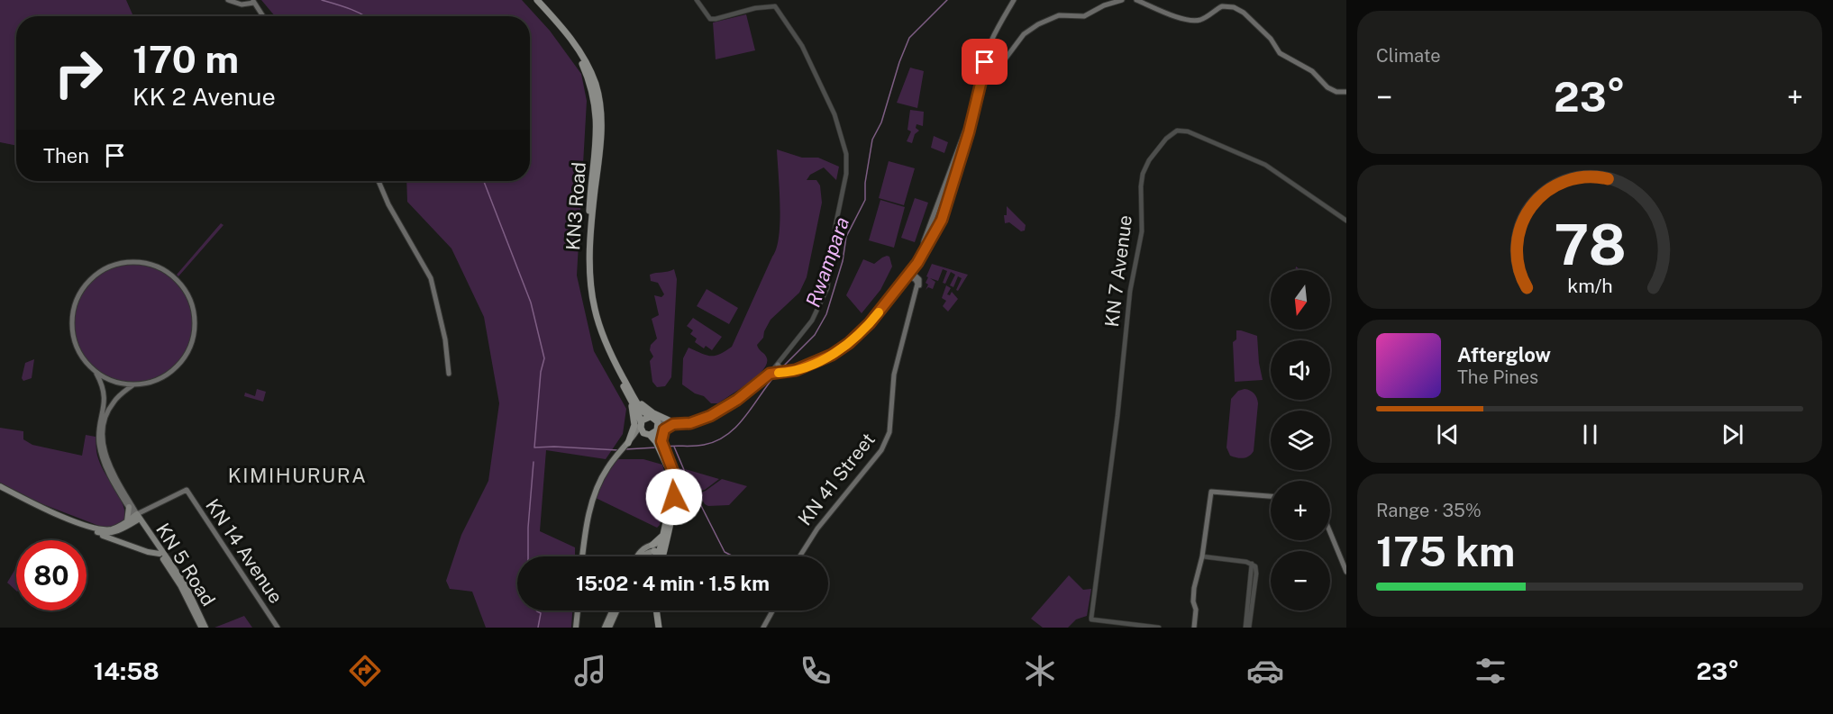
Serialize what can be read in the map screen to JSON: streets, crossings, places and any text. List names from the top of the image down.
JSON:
{
  "streets": {
    "highway": ["KN3 Road"],
    "main road": ["KN 41 Street", "KN 14 Avenue", "KN 5 Road"],
    "street": ["KN 7 Avenue"]
  },
  "crossings": [
    ["KN 14 Avenue", "KN 5 Road"]
  ],
  "districts": ["KIMIHURURA"],
  "water": ["Rwampara"],
  "north": "bottom",
  "page": {
    "tile": [
      "Climate",
      ["Range · 35%", "175 km"]
    ],
    "turn": ["170 m", "KK 2 Avenue"],
    "heat": ["−", "23°", "+"],
    "then": "Then",
    "map_buttons": ["+", "−"],
    "song": ["Afterglow", "The Pines"],
    "limit": "80",
    "trip": "15:02 · 4 min · 1.5 km",
    "tabs": ["14:58", "23°"],
    "gauge": ["78", "km/h"]
  }
}
